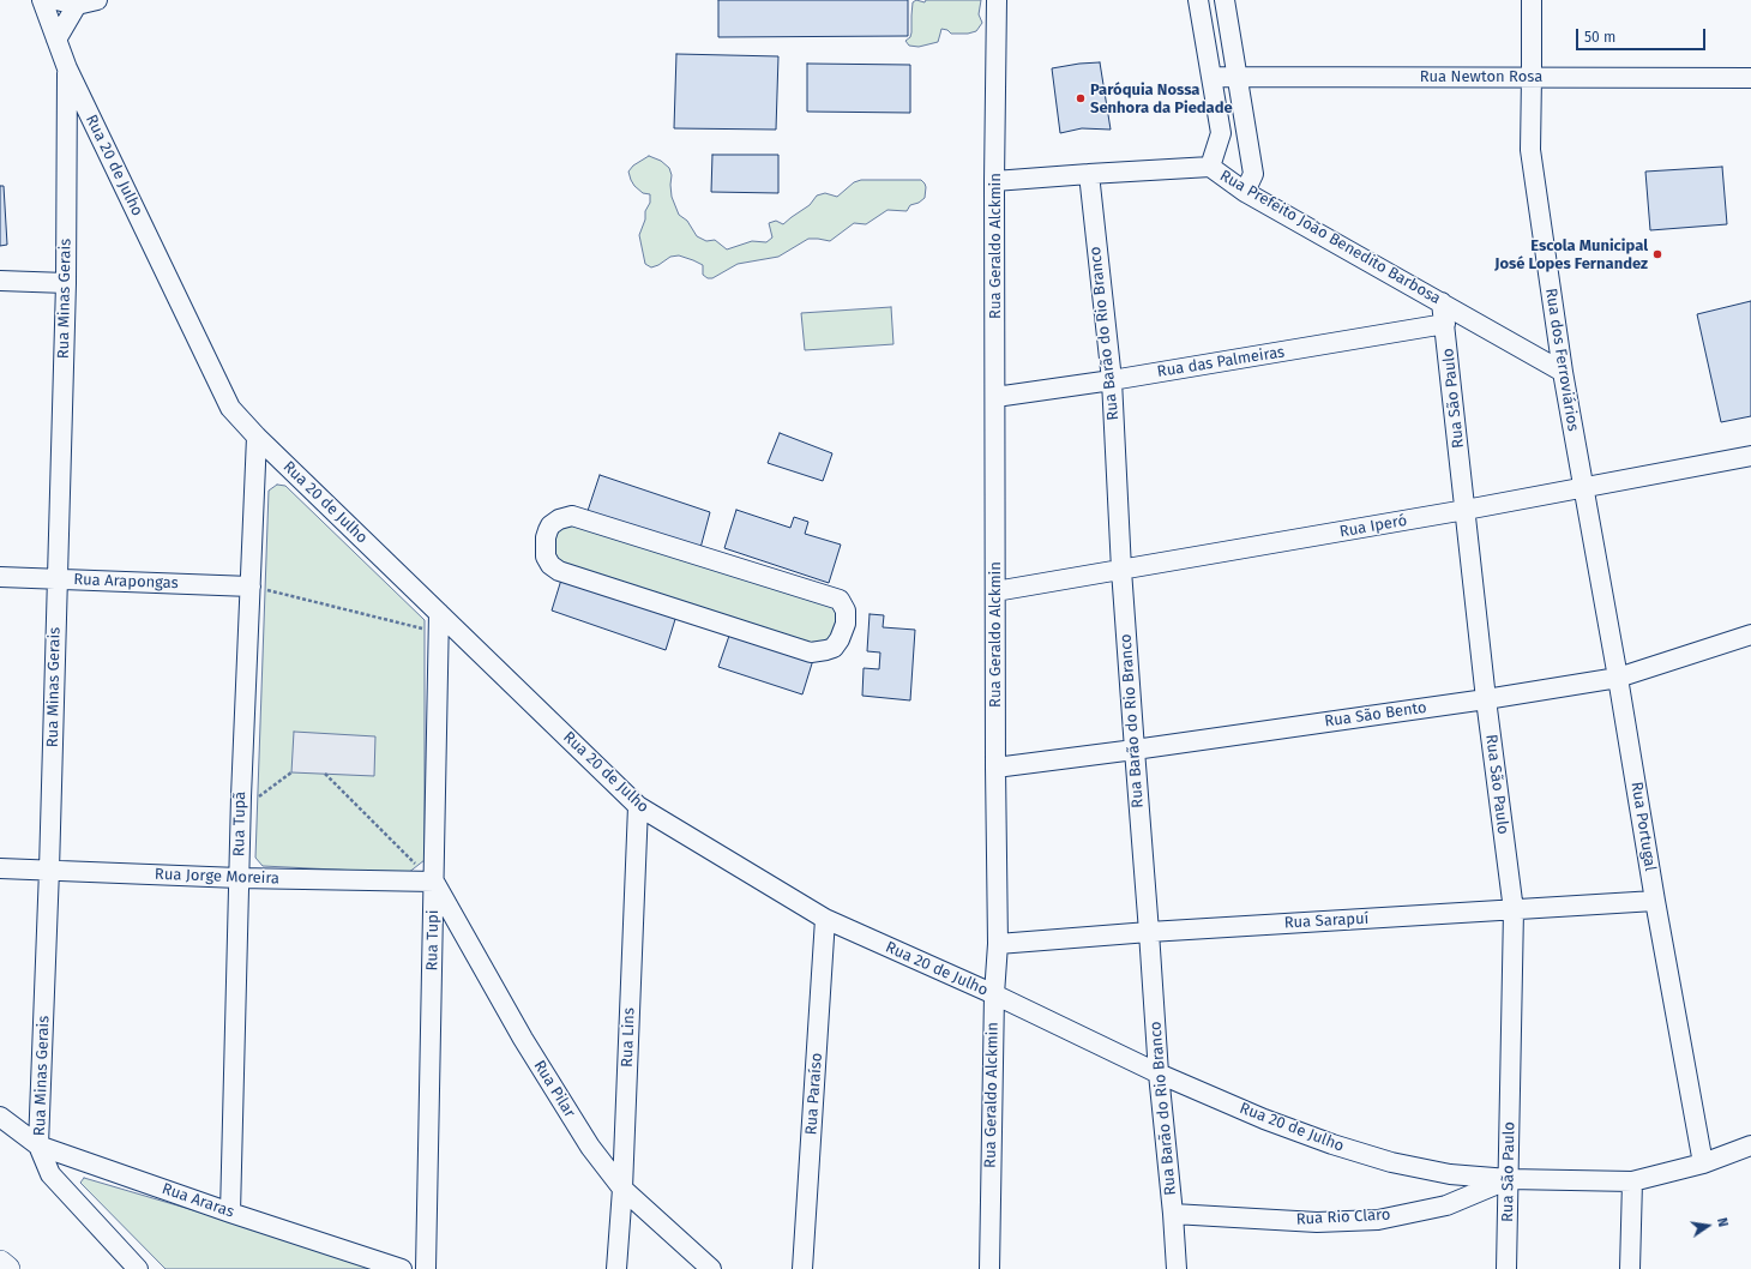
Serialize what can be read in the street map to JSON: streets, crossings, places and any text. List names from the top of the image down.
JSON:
{
  "streets": {
    "street": [
      "Rua Newton Rosa",
      "Rua 20 de Julho",
      "Rua Prefeito João Benedito Barbosa",
      "Rua Geraldo Alckmin",
      "Rua Minas Gerais",
      "Rua Barão do Rio Branco",
      "Rua dos Ferroviários",
      "Rua das Palmeiras",
      "Rua São Paulo",
      "Rua Iperó",
      "Rua Arapongas",
      "Rua São Bento",
      "Rua Tupã",
      "Rua Portugal",
      "Rua Jorge Moreira",
      "Rua Sarapuí",
      "Rua Tupi",
      "Rua Lins",
      "Rua Pilar",
      "Rua Paraíso",
      "Rua Araras",
      "Rua Rio Claro"
    ]
  },
  "crossings": [
    ["Rua Newton Rosa", "Rua dos Ferroviários"],
    ["Rua 20 de Julho", "Rua Geraldo Alckmin"],
    ["Rua 20 de Julho", "Rua Minas Gerais"],
    ["Rua 20 de Julho", "Rua Barão do Rio Branco"],
    ["Rua 20 de Julho", "Rua São Paulo"],
    ["Rua 20 de Julho", "Rua Tupã"],
    ["Rua 20 de Julho", "Rua Portugal"],
    ["Rua 20 de Julho", "Rua Tupi"],
    ["Rua 20 de Julho", "Rua Lins"],
    ["Rua 20 de Julho", "Rua Paraíso"],
    ["Rua 20 de Julho", "Rua Rio Claro"],
    ["Rua Prefeito João Benedito Barbosa", "Rua Geraldo Alckmin"],
    ["Rua Prefeito João Benedito Barbosa", "Rua Barão do Rio Branco"],
    ["Rua Prefeito João Benedito Barbosa", "Rua dos Ferroviários"],
    ["Rua Prefeito João Benedito Barbosa", "Rua São Paulo"],
    ["Rua Geraldo Alckmin", "Rua das Palmeiras"],
    ["Rua Geraldo Alckmin", "Rua Iperó"],
    ["Rua Geraldo Alckmin", "Rua São Bento"],
    ["Rua Geraldo Alckmin", "Rua Sarapuí"],
    ["Rua Minas Gerais", "Rua Arapongas"],
    ["Rua Minas Gerais", "Rua Jorge Moreira"],
    ["Rua Minas Gerais", "Rua Araras"],
    ["Rua Barão do Rio Branco", "Rua das Palmeiras"],
    ["Rua Barão do Rio Branco", "Rua Iperó"],
    ["Rua Barão do Rio Branco", "Rua São Bento"],
    ["Rua Barão do Rio Branco", "Rua Sarapuí"],
    ["Rua Barão do Rio Branco", "Rua Rio Claro"],
    ["Rua dos Ferroviários", "Rua Iperó"],
    ["Rua dos Ferroviários", "Rua Portugal"],
    ["Rua das Palmeiras", "Rua São Paulo"],
    ["Rua São Paulo", "Rua Iperó"],
    ["Rua São Paulo", "Rua São Bento"],
    ["Rua São Paulo", "Rua Sarapuí"],
    ["Rua São Paulo", "Rua Rio Claro"],
    ["Rua Iperó", "Rua Portugal"],
    ["Rua Arapongas", "Rua Tupã"],
    ["Rua São Bento", "Rua Portugal"],
    ["Rua Tupã", "Rua Jorge Moreira"],
    ["Rua Tupã", "Rua Araras"],
    ["Rua Portugal", "Rua Sarapuí"],
    ["Rua Jorge Moreira", "Rua Tupi"],
    ["Rua Jorge Moreira", "Rua Pilar"],
    ["Rua Tupi", "Rua Pilar"],
    ["Rua Lins", "Rua Pilar"]
  ],
  "places": ["Paróquia Nossa Senhora da Piedade", "Escola Municipal José Lopes Fernandez"],
  "scale_bar": "50 m",
  "north": "right"
}
